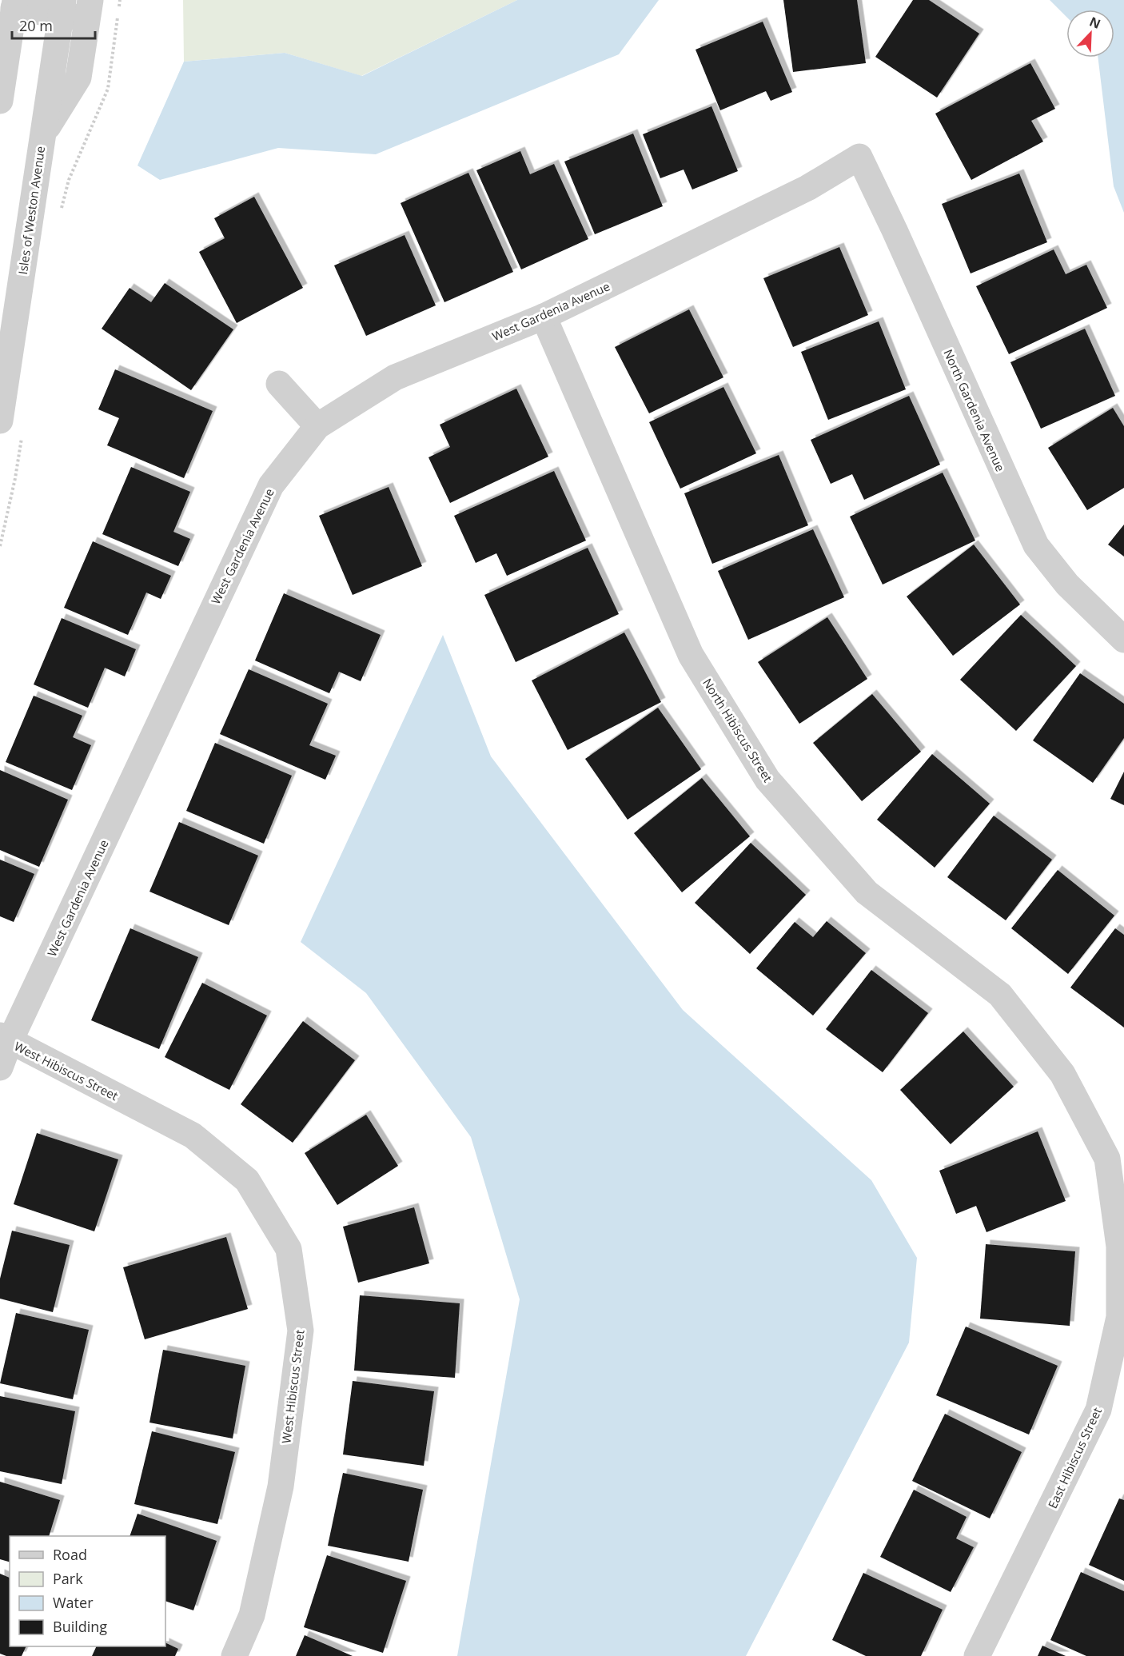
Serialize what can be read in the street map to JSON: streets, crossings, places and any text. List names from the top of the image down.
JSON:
{
  "streets": {
    "street": [
      "Isles of Weston Avenue",
      "West Gardenia Avenue",
      "North Gardenia Avenue",
      "North Hibiscus Street",
      "West Hibiscus Street",
      "East Hibiscus Street"
    ]
  },
  "crossings": [
    ["West Gardenia Avenue", "North Gardenia Avenue"],
    ["West Gardenia Avenue", "North Hibiscus Street"],
    ["West Gardenia Avenue", "West Hibiscus Street"],
    ["North Hibiscus Street", "East Hibiscus Street"]
  ],
  "legend": [
    "Road",
    "Park",
    "Water",
    "Building"
  ],
  "scale_bar": "20 m",
  "north": "top right"
}
